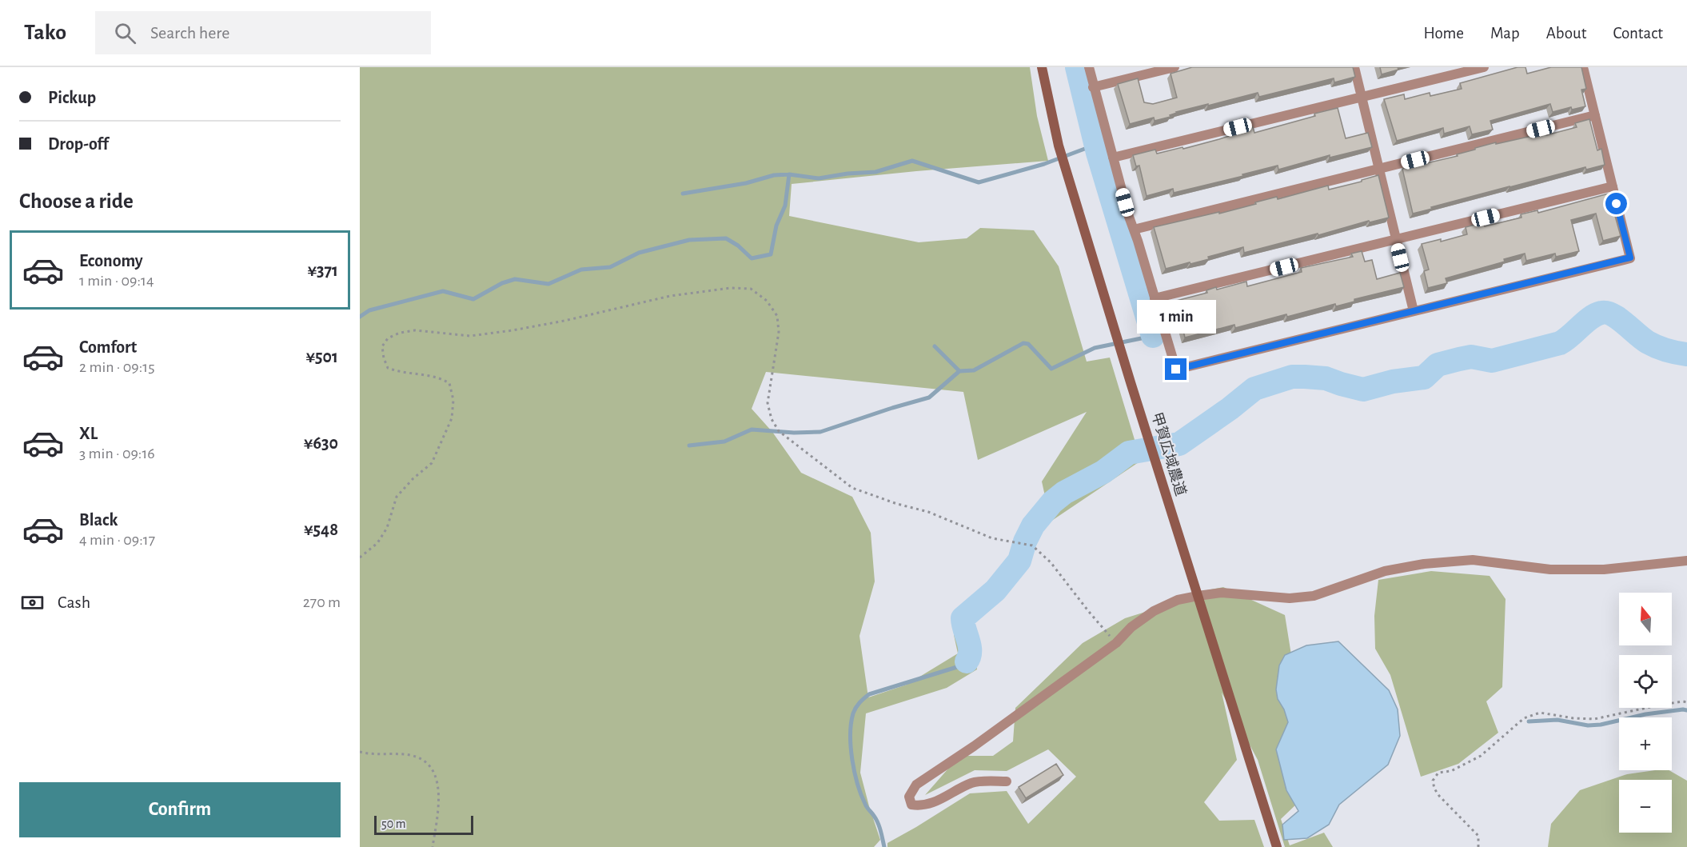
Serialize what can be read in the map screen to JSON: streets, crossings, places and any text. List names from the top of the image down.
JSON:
{
  "streets": {
    "street": ["甲賀広域農道"]
  },
  "scale_bar": "50 m",
  "north": "top",
  "page": {
    "header": "Tako",
    "search": "Search here",
    "nav": [
      "Home",
      "Map",
      "About",
      "Contact"
    ],
    "banner": ["Pickup", "Drop-off"],
    "heading": "Choose a ride",
    "list": [
      {
        "name": "Economy",
        "note": "1 min · 09:14",
        "value": "¥371"
      },
      {
        "name": "Comfort",
        "note": "2 min · 09:15",
        "value": "¥501"
      },
      {
        "name": "XL",
        "note": "3 min · 09:16",
        "value": "¥630"
      },
      {
        "name": "Black",
        "note": "4 min · 09:17",
        "value": "¥548"
      }
    ],
    "bubble": "1 min",
    "pay": ["Cash", "270 m"],
    "map_buttons": ["+", "−"],
    "buttons": "Confirm",
    "scale": "50 m"
  }
}
